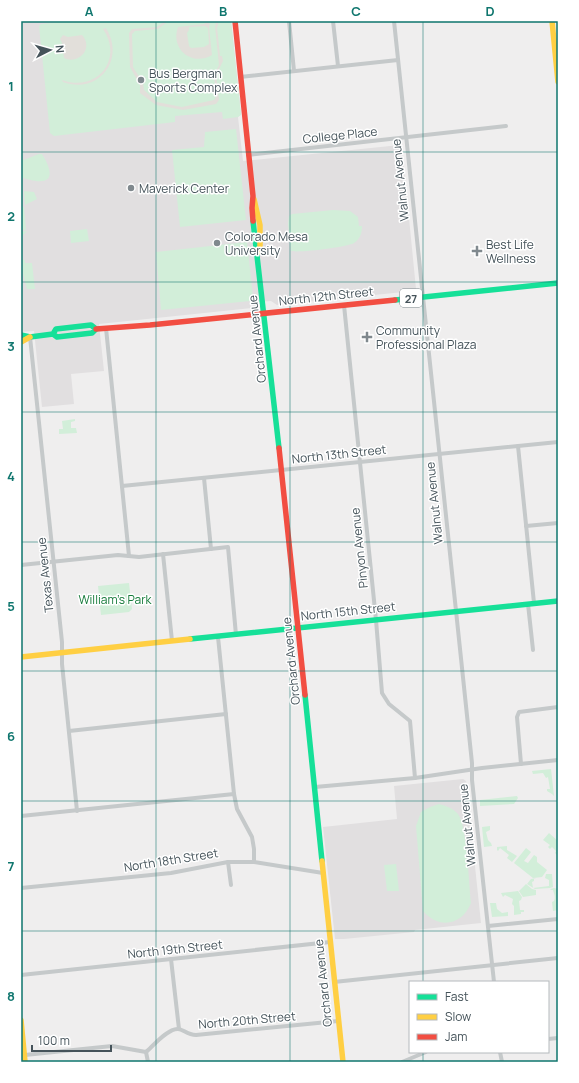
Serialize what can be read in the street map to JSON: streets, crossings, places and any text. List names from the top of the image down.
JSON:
{
  "streets": {
    "street": [
      "College Place",
      "Walnut Avenue",
      "North 12th Street",
      "27",
      "Orchard Avenue",
      "North 13th Street",
      "Pinyon Avenue",
      "Texas Avenue",
      "North 15th Street",
      "North 18th Street",
      "North 19th Street",
      "North 20th Street"
    ]
  },
  "crossings": [
    ["College Place", "Walnut Avenue"],
    ["College Place", "Orchard Avenue"],
    ["Walnut Avenue", "North 12th Street"],
    ["Walnut Avenue", "North 13th Street"],
    ["Walnut Avenue", "North 15th Street"],
    ["North 12th Street", "Orchard Avenue"],
    ["North 12th Street", "Pinyon Avenue"],
    ["North 12th Street", "Texas Avenue"],
    ["Orchard Avenue", "North 13th Street"],
    ["Orchard Avenue", "North 15th Street"],
    ["Orchard Avenue", "North 18th Street"],
    ["Orchard Avenue", "North 19th Street"],
    ["Orchard Avenue", "North 20th Street"],
    ["North 13th Street", "Pinyon Avenue"],
    ["Pinyon Avenue", "North 15th Street"],
    ["Texas Avenue", "North 15th Street"]
  ],
  "parks": ["William's Park"],
  "places": {
    "other": ["Bus Bergman Sports Complex", "Maverick Center", "Colorado Mesa University"],
    "health": ["Best Life Wellness", "Community Professional Plaza"]
  },
  "legend": ["Fast", "Slow", "Jam"],
  "scale_bar": "100 m",
  "north": "right",
  "grid": {
    "columns": [
      "A",
      "B",
      "C",
      "D"
    ],
    "rows": [
      "1",
      "2",
      "3",
      "4",
      "5",
      "6",
      "7",
      "8"
    ]
  }
}
